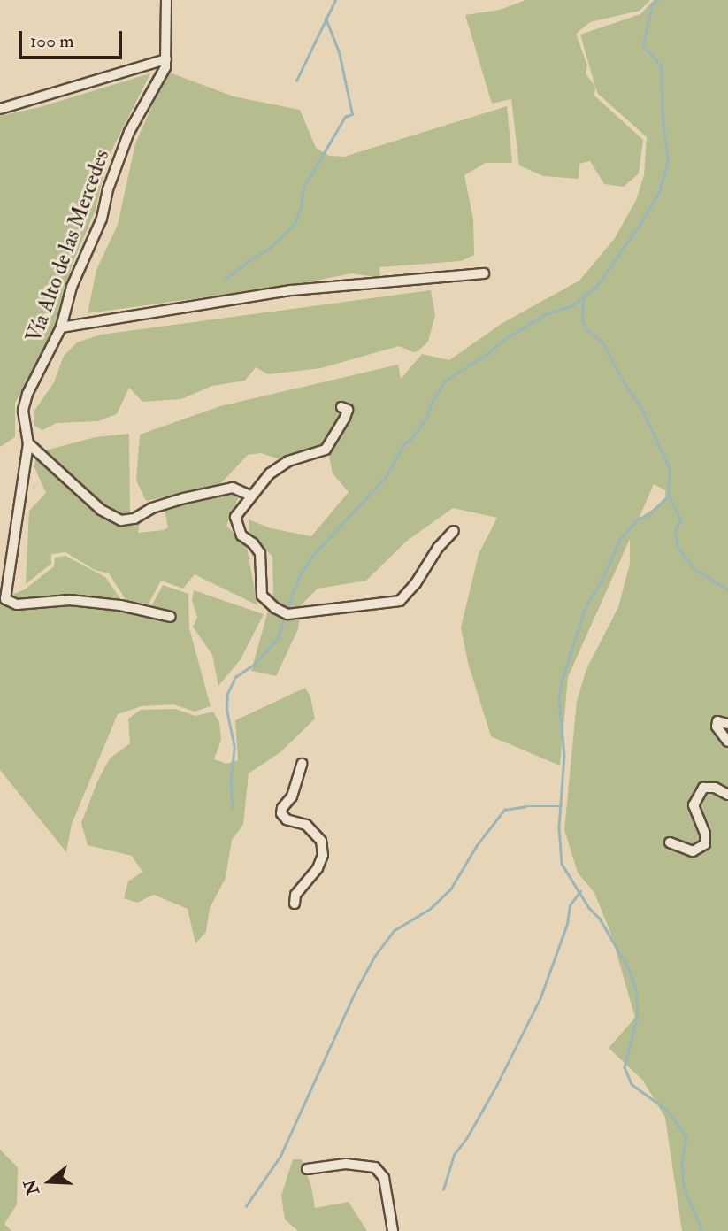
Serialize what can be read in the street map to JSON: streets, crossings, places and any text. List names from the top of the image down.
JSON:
{
  "streets": {
    "street": ["Vía Alto de las Mercedes"]
  },
  "scale_bar": "100 m",
  "north": "left"
}
